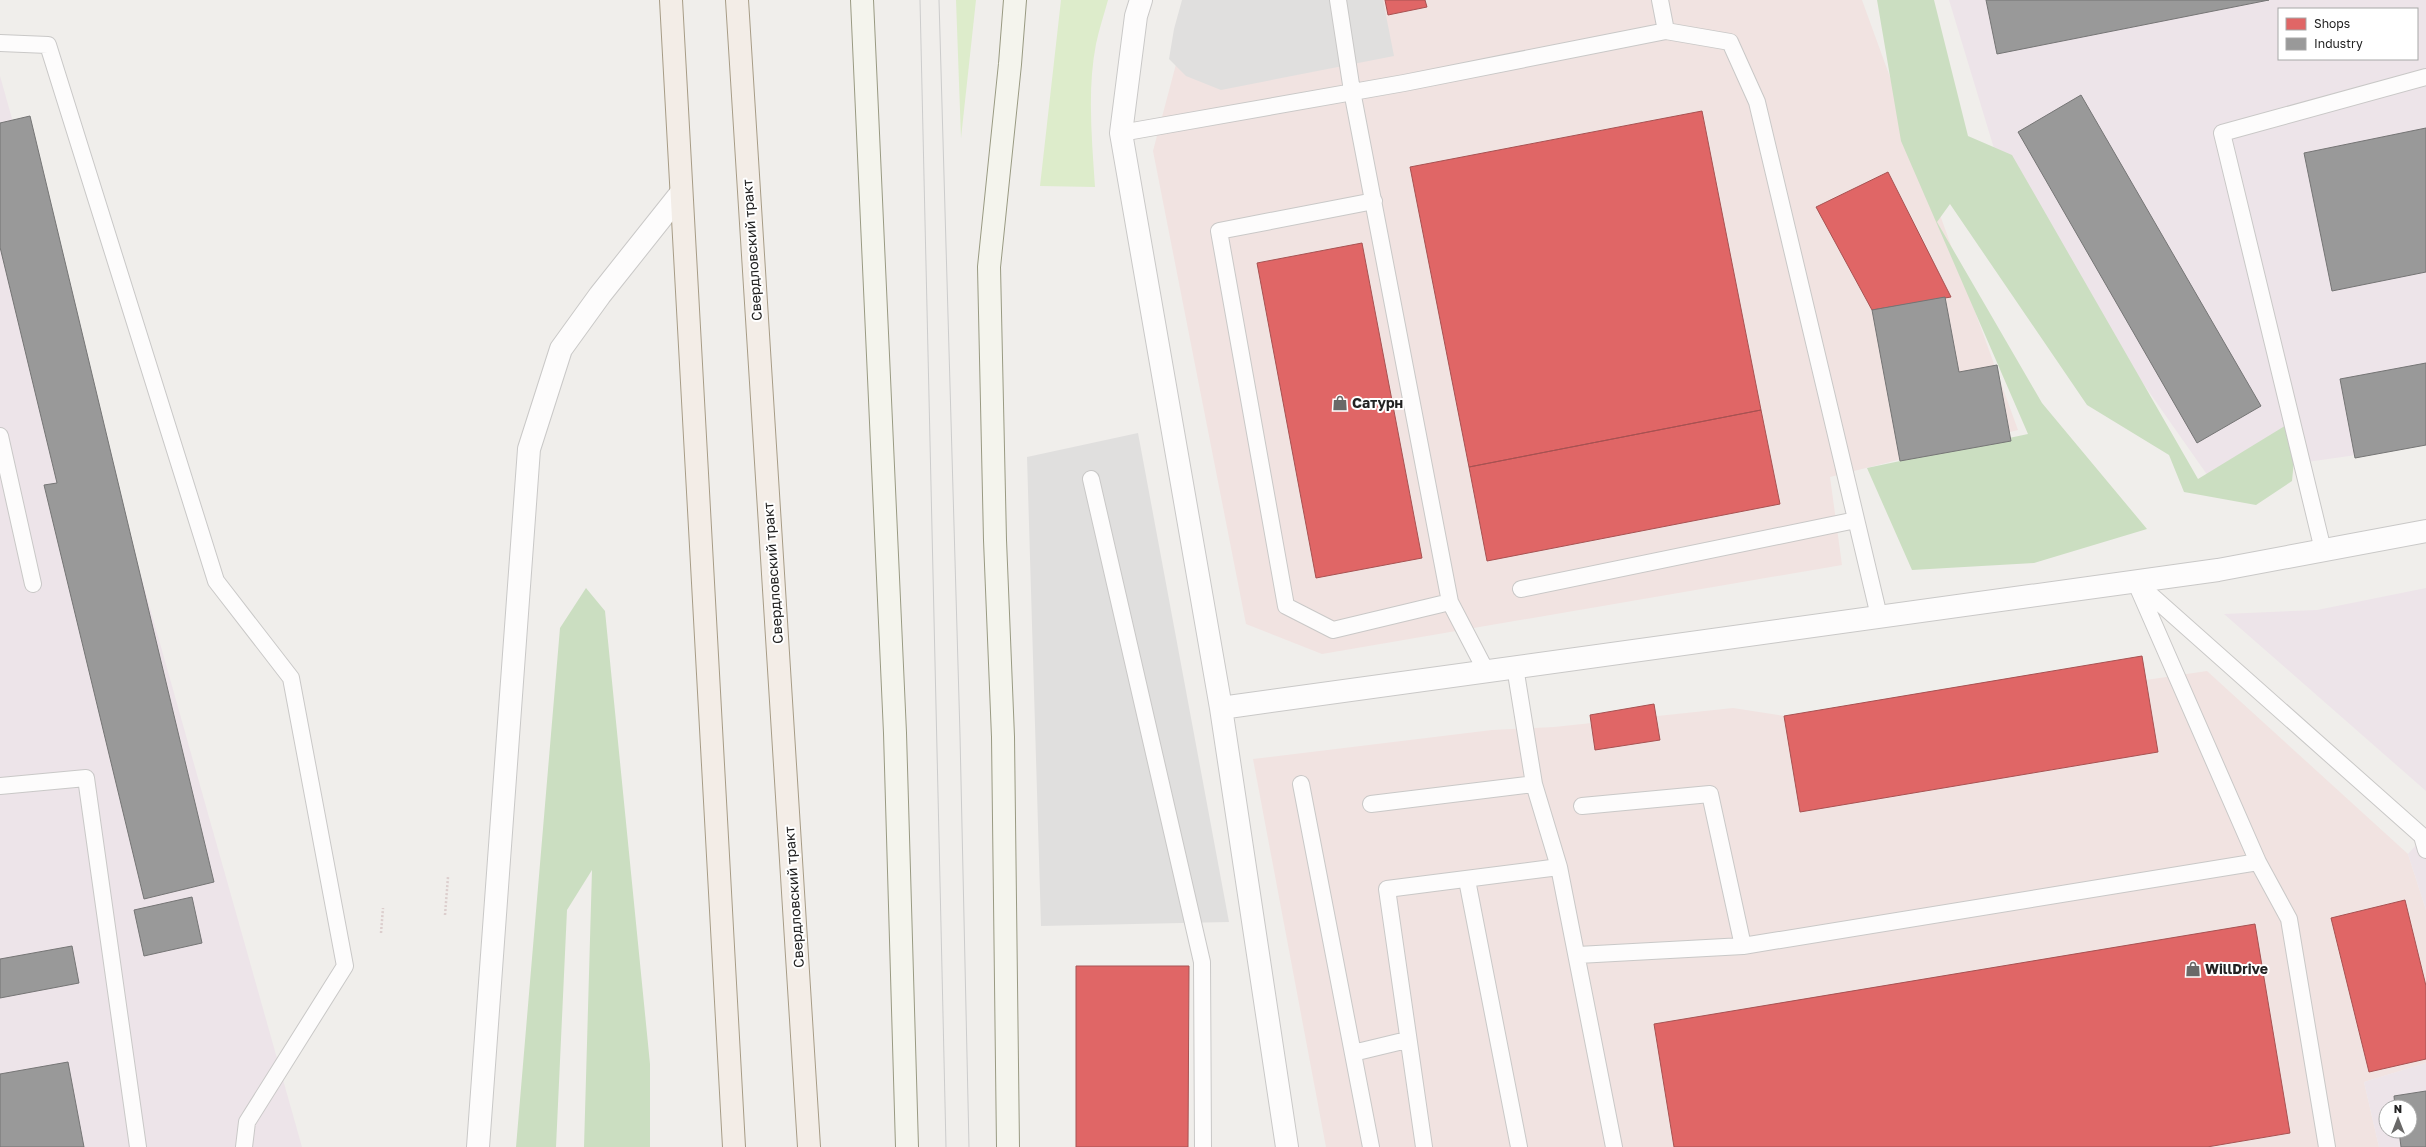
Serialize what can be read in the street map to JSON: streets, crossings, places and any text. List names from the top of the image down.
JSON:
{
  "streets": {
    "main road": ["Свердловский тракт"]
  },
  "places": {
    "shop": ["Сатурн", "WillDrive"]
  },
  "legend": ["Shops", "Industry"],
  "north": "top"
}
